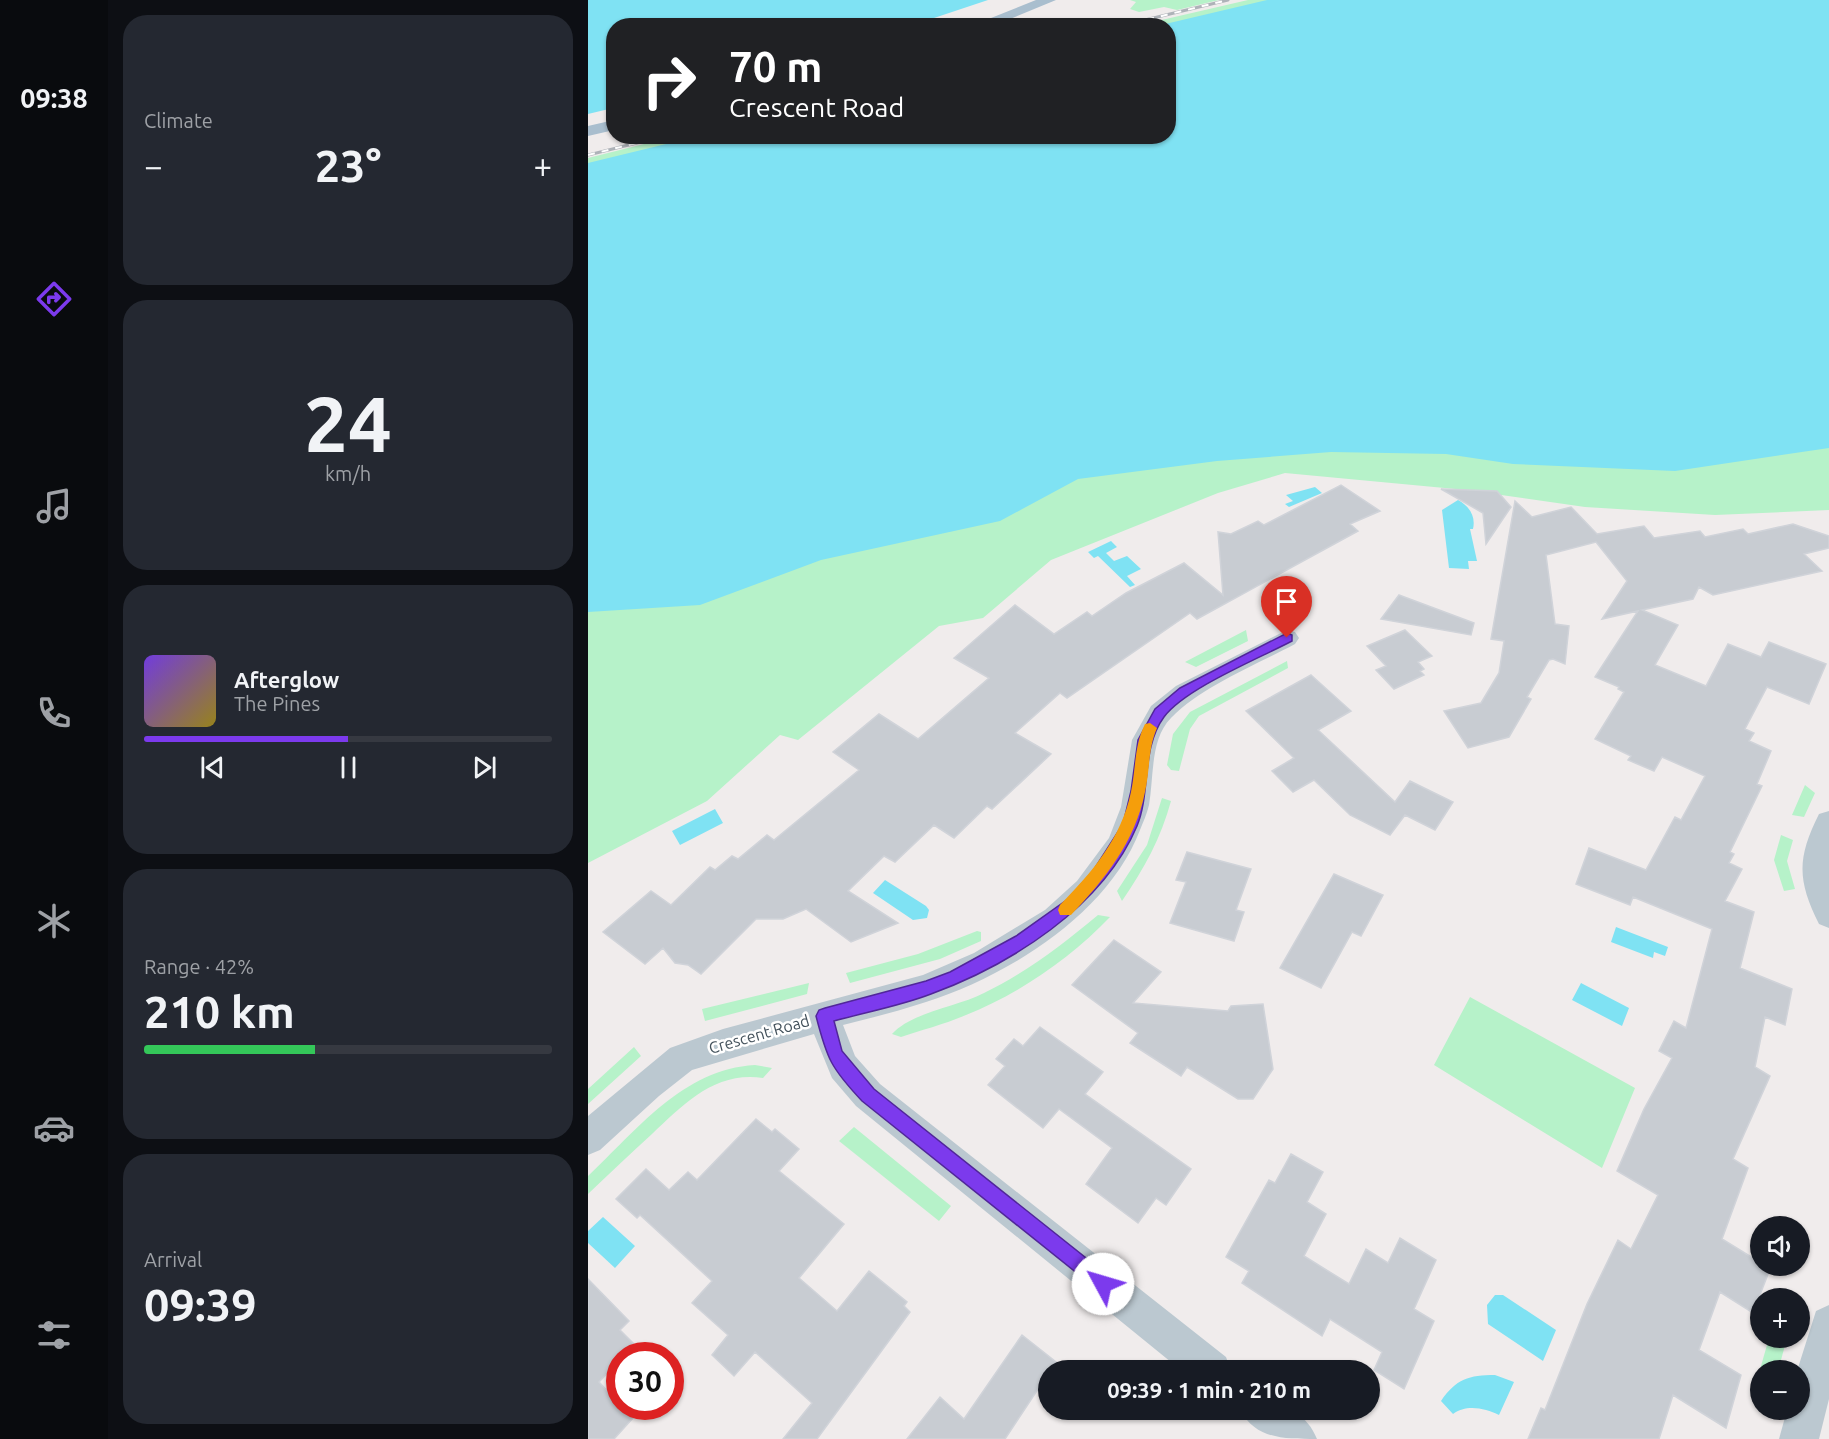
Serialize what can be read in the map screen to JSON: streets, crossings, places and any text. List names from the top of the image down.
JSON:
{
  "streets": {
    "street": ["Crescent Road"]
  },
  "page": {
    "tabs": "09:38",
    "tile": [
      "Climate",
      ["24", "km/h"],
      ["Range · 42%", "210 km"],
      ["Arrival", "09:39"]
    ],
    "turn": ["70 m", "Crescent Road"],
    "heat": ["−", "23°", "+"],
    "song": ["Afterglow", "The Pines"],
    "map_buttons": ["+", "−"],
    "limit": "30",
    "trip": "09:39 · 1 min · 210 m"
  }
}
